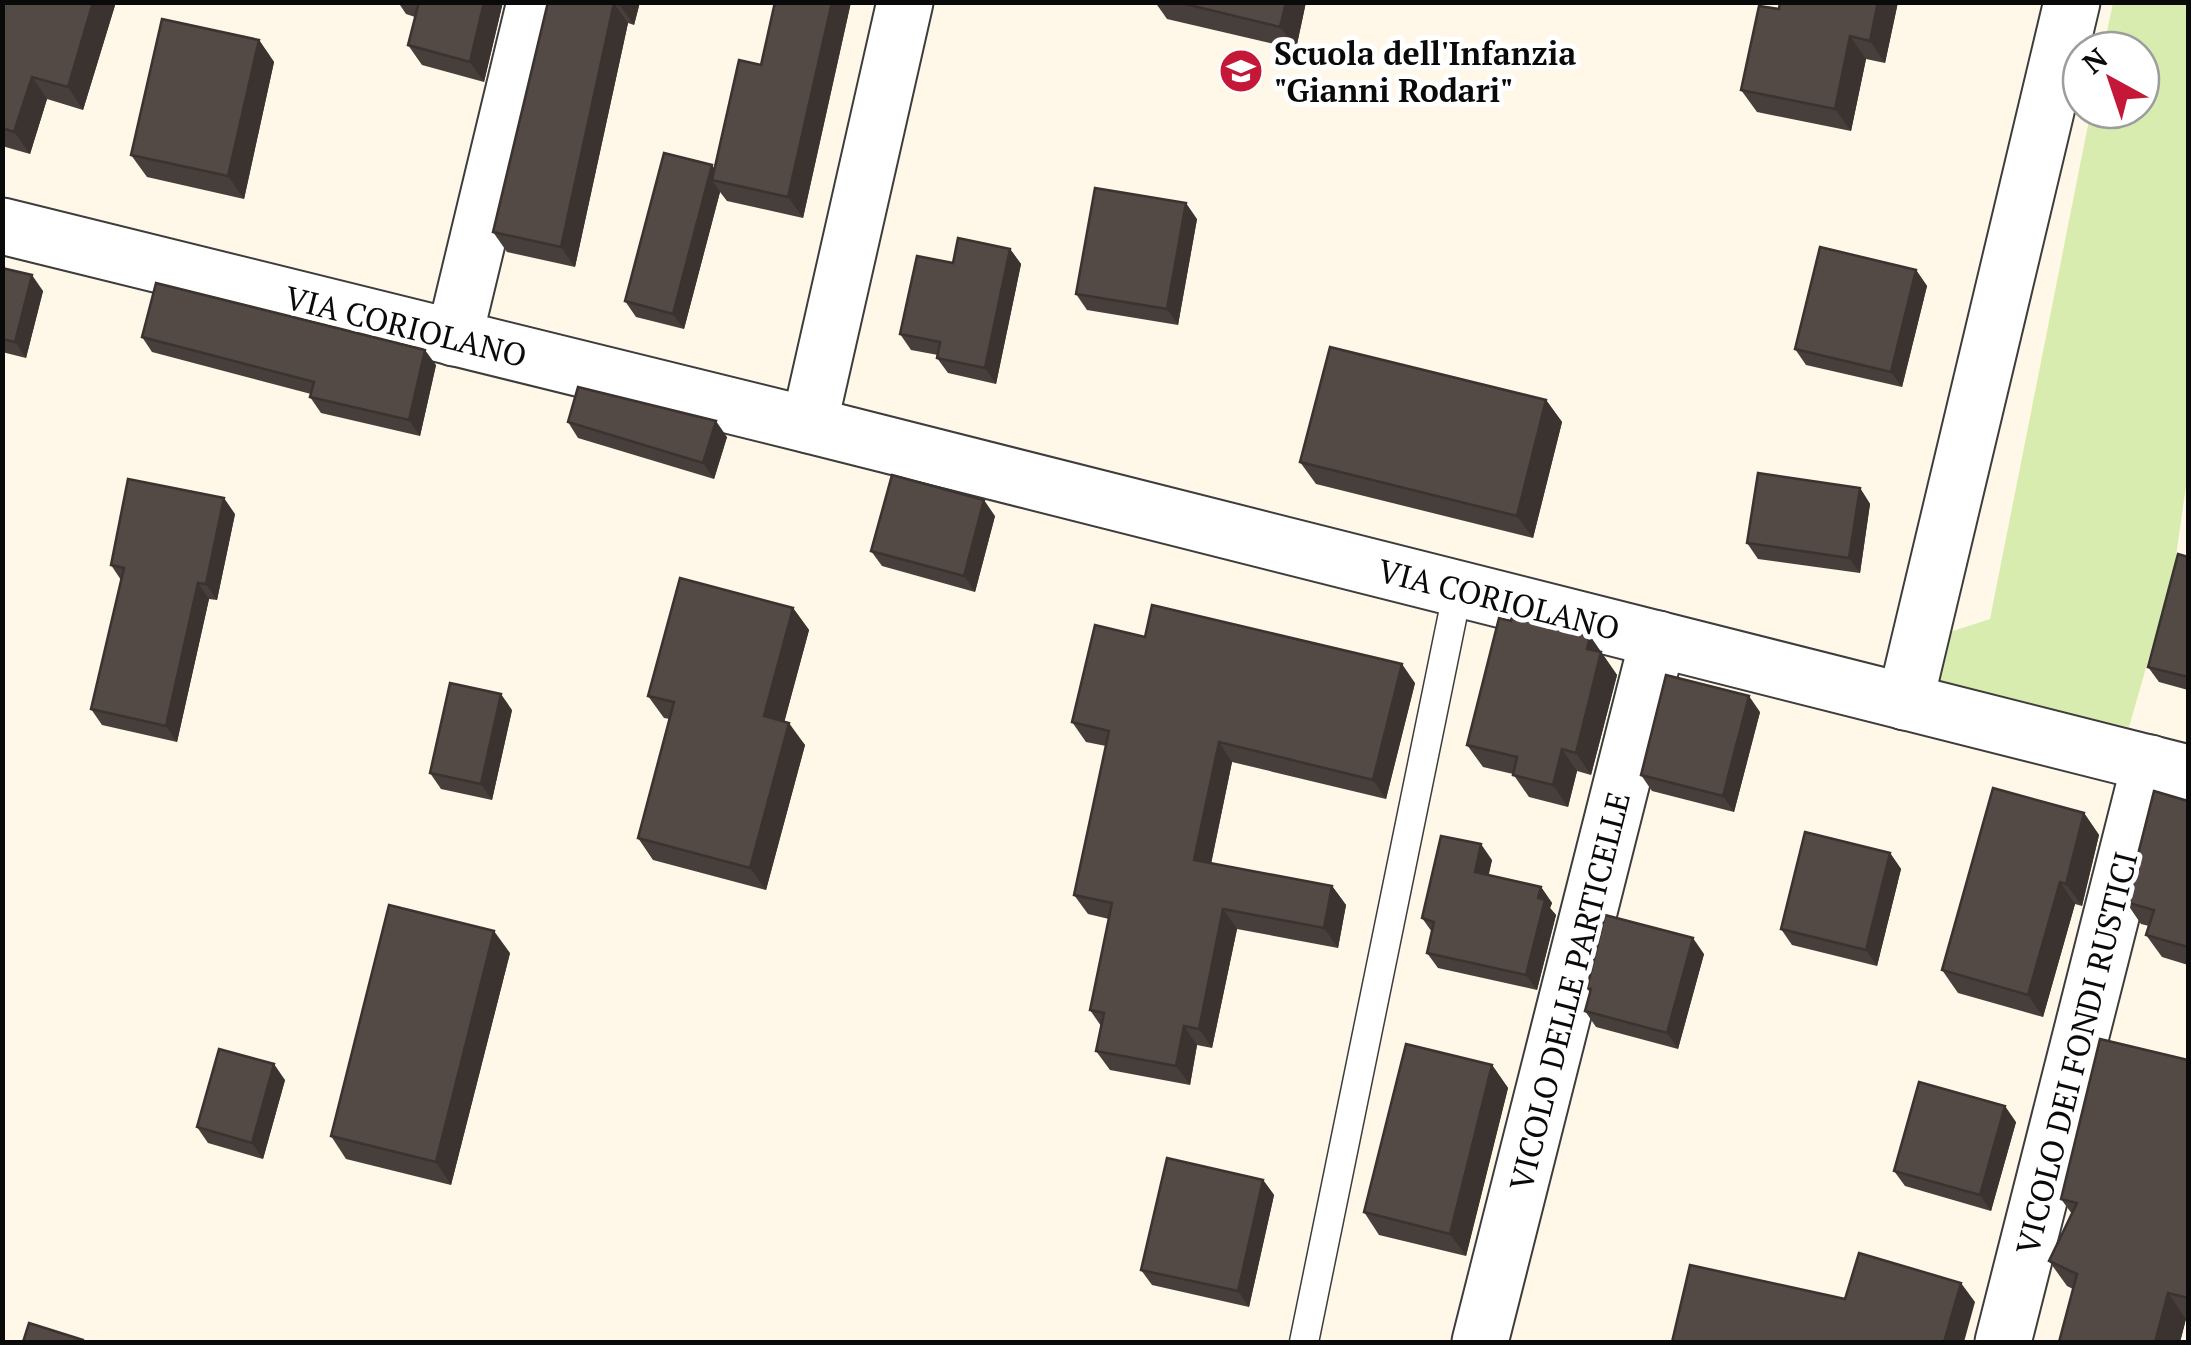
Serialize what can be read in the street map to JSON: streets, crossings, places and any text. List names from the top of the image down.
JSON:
{
  "streets": {
    "street": ["VIA CORIOLANO", "VICOLO DELLE PARTICELLE", "VICOLO DEI FONDI RUSTICI"]
  },
  "crossings": [
    ["VIA CORIOLANO", "VICOLO DELLE PARTICELLE"],
    ["VIA CORIOLANO", "VICOLO DEI FONDI RUSTICI"]
  ],
  "places": {
    "school or university": ["Scuola dell'Infanzia \"Gianni Rodari\""]
  },
  "north": "top left"
}
